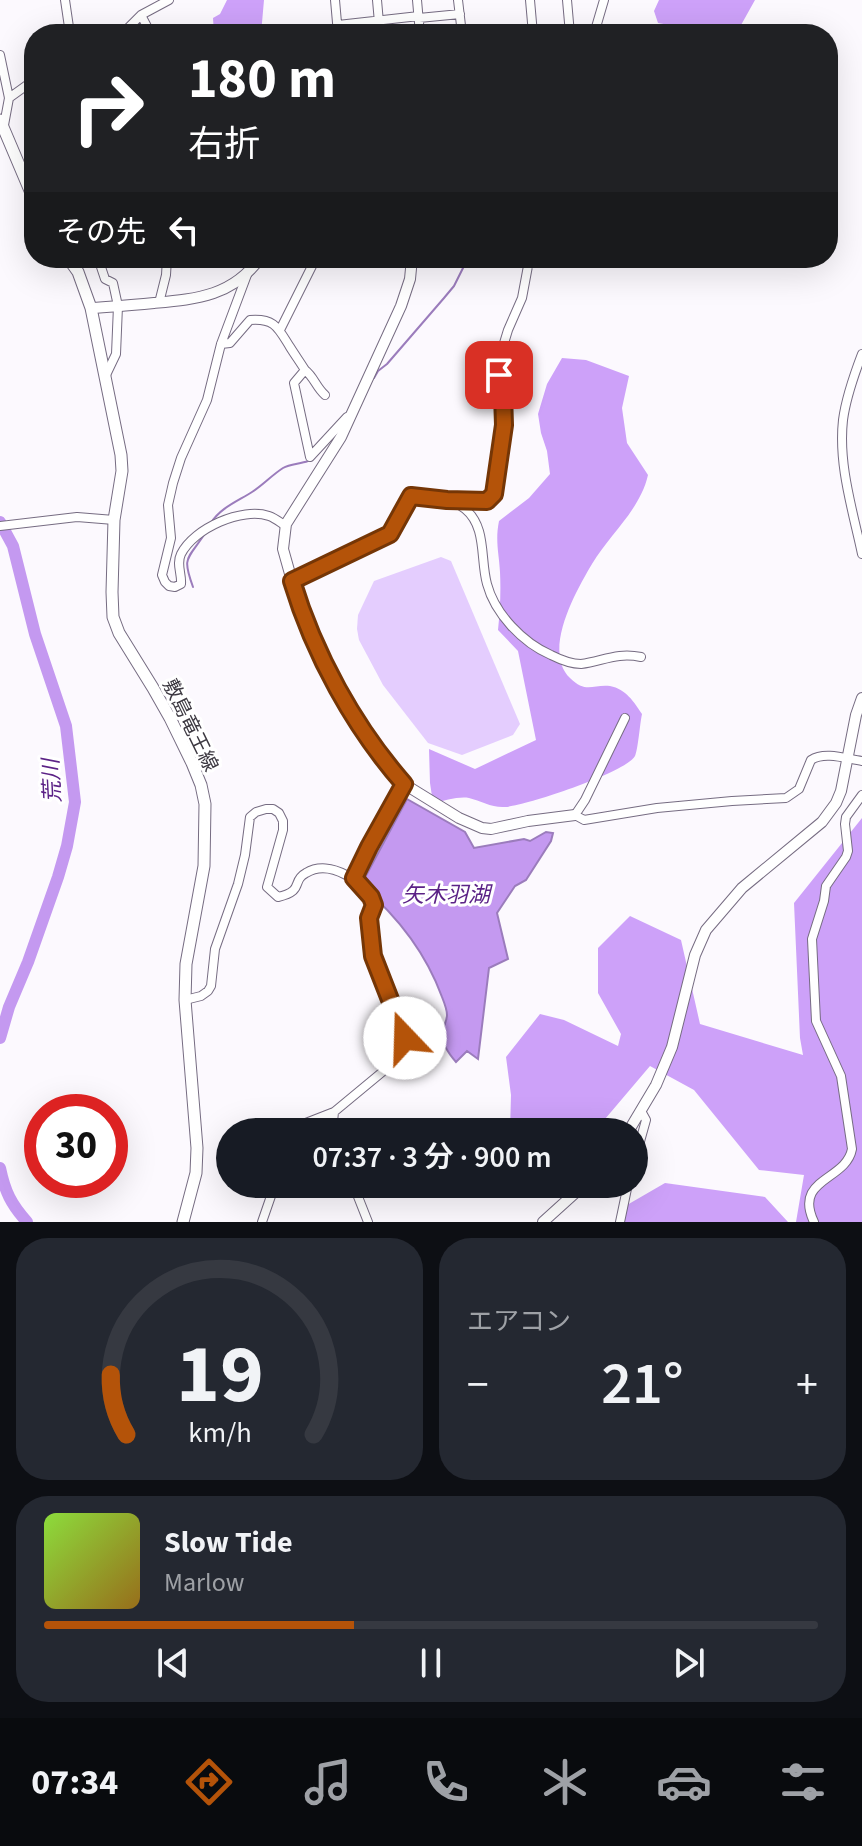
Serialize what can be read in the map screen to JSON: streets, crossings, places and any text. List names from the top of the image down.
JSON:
{
  "streets": {
    "main road": ["敷島竜王線"]
  },
  "water": ["荒川", "矢木羽湖"],
  "page": {
    "turn": ["180 m", "右折"],
    "then": "その先",
    "limit": "30",
    "trip": "07:37 · 3 分 · 900 m",
    "tile": "エアコン",
    "heat": ["−", "21°", "+"],
    "song": ["Slow Tide", "Marlow"],
    "tabs": "07:34",
    "gauge": ["19", "km/h"]
  }
}
